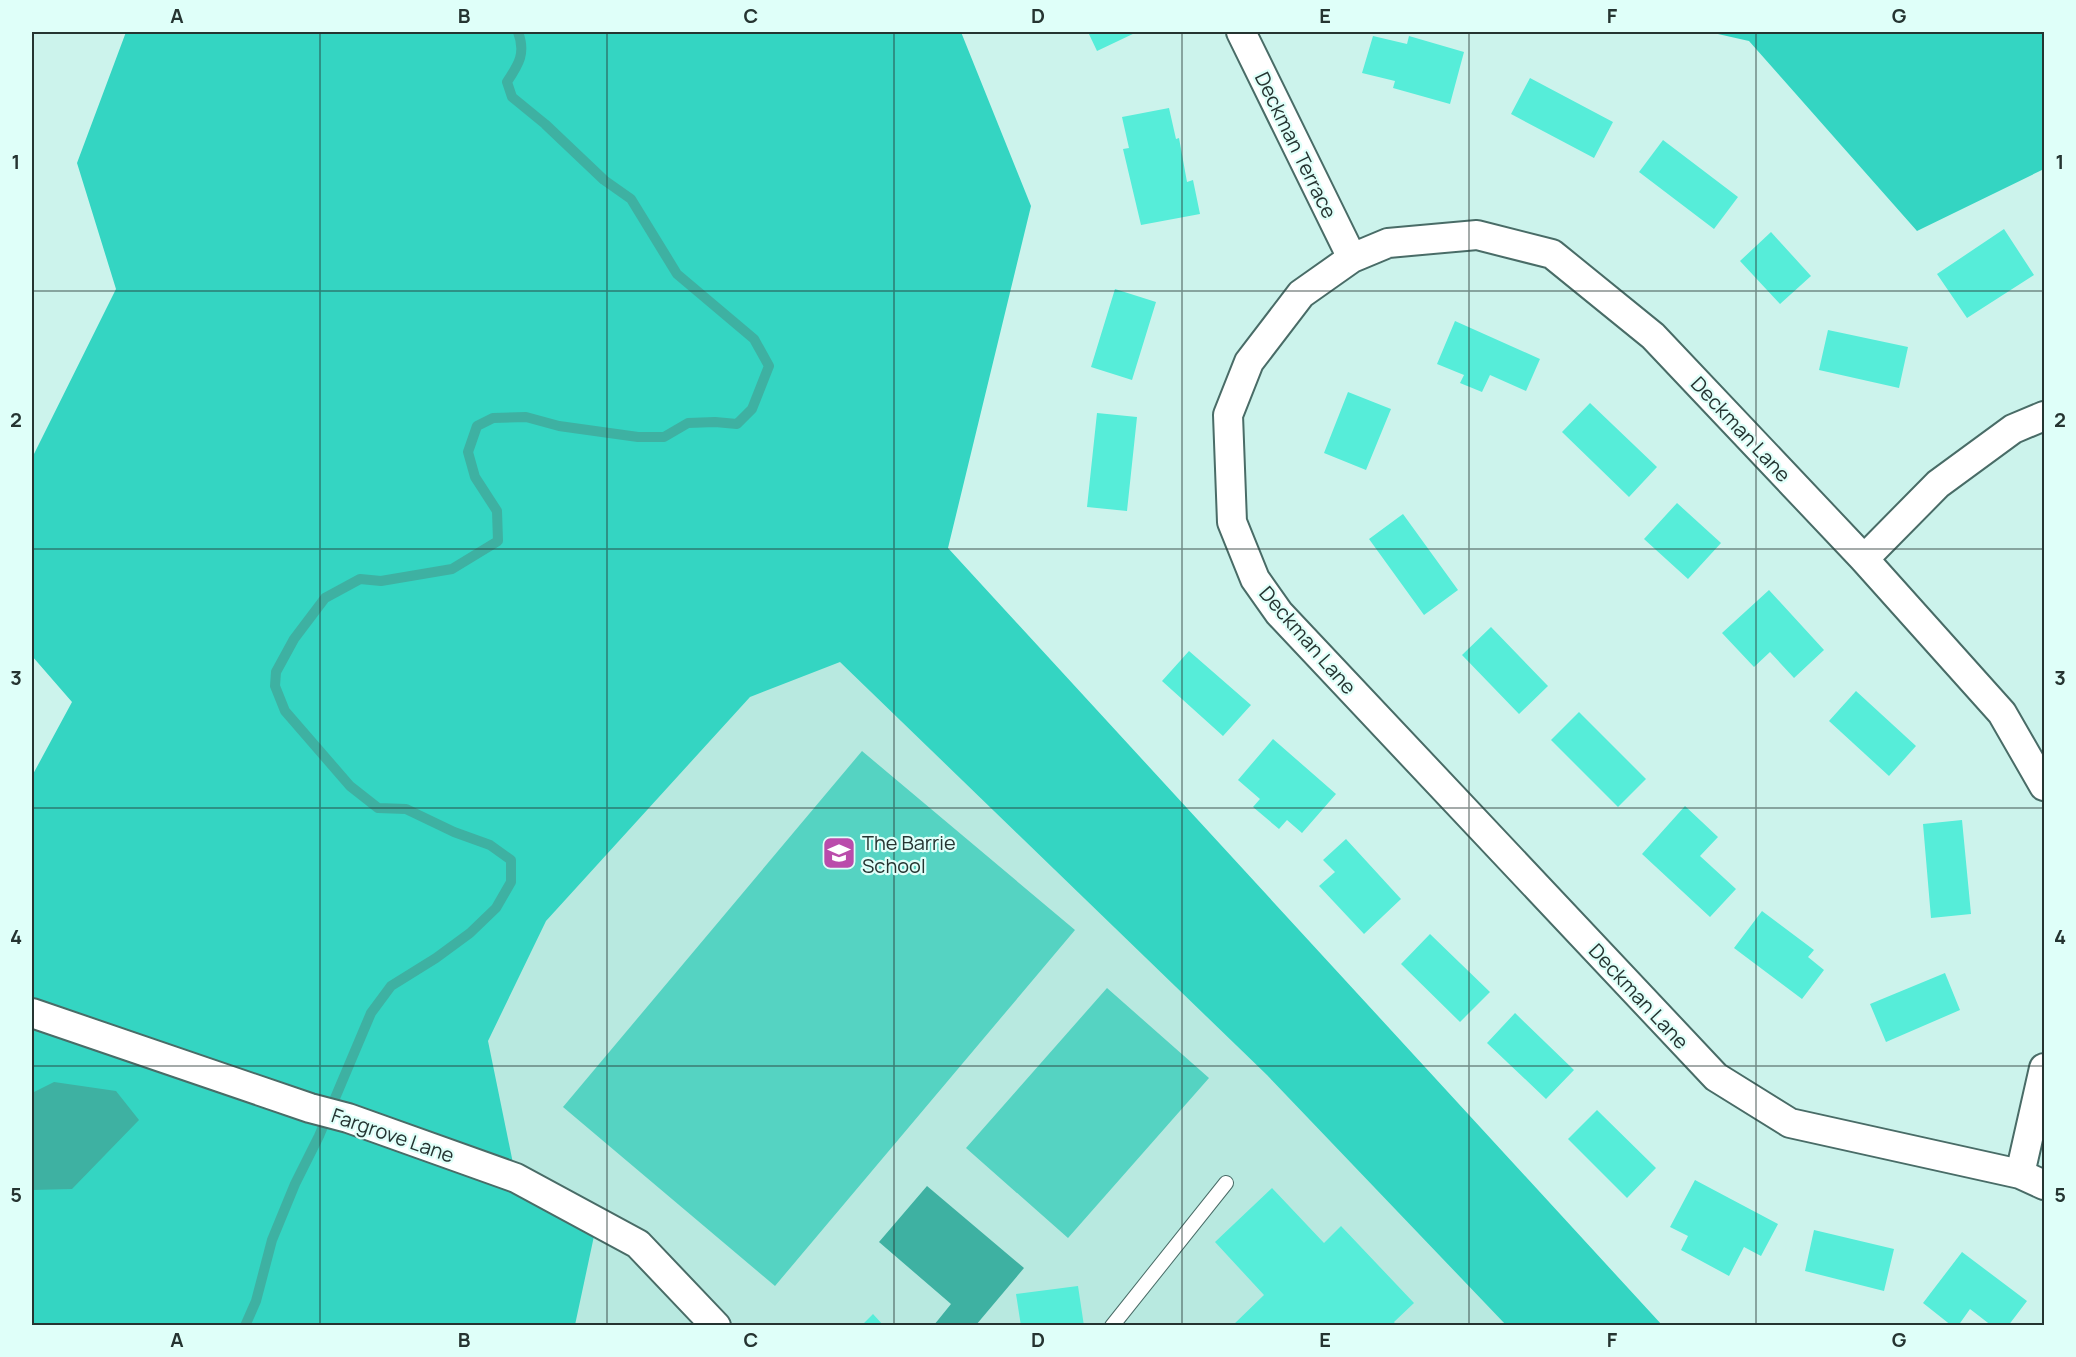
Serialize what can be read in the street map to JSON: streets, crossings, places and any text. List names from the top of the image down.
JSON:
{
  "streets": {
    "street": ["Deckman Terrace", "Deckman Lane", "Fargrove Lane"]
  },
  "crossings": [
    ["Deckman Terrace", "Deckman Lane"]
  ],
  "places": {
    "school or university": ["The Barrie School"]
  },
  "grid": {
    "columns": [
      "A",
      "B",
      "C",
      "D",
      "E",
      "F",
      "G"
    ],
    "rows": [
      "1",
      "2",
      "3",
      "4",
      "5"
    ]
  }
}
